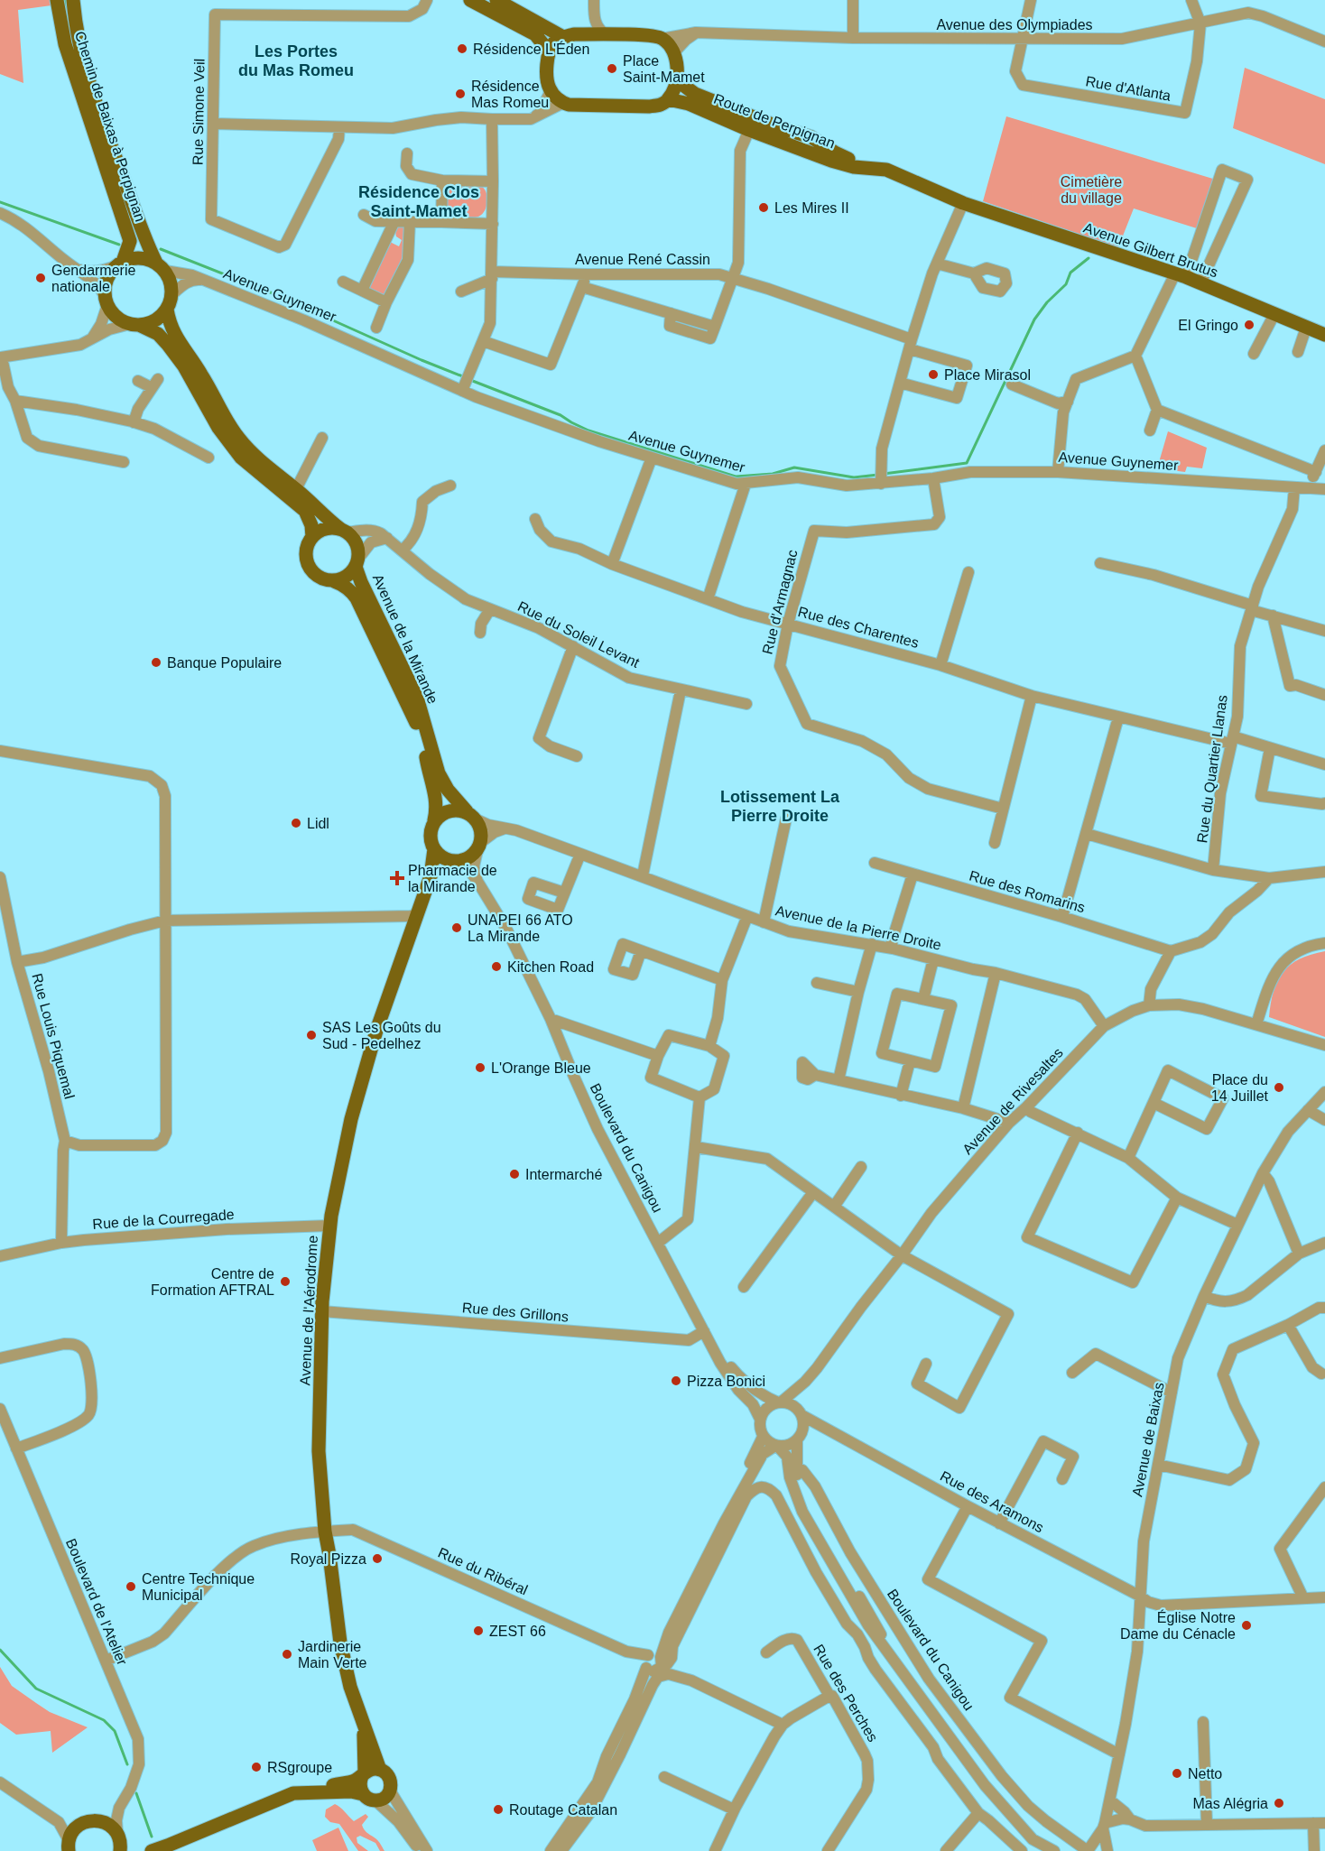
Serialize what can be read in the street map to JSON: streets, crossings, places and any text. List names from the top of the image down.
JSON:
{
  "streets": {
    "main road": [
      "Route de Perpignan",
      "Chemin de Baixas à Perpignan",
      "Avenue Gilbert Brutus",
      "Avenue de la Mirande",
      "Avenue de l'Aérodrome"
    ],
    "street": [
      "Avenue des Olympiades",
      "Rue d'Atlanta",
      "Rue Simone Veil",
      "Avenue René Cassin",
      "Avenue Guynemer",
      "Rue d'Armagnac",
      "Rue des Charentes",
      "Rue du Soleil Levant",
      "Rue du Quartier Llanas",
      "Rue des Romarins",
      "Avenue de la Pierre Droite",
      "Rue Louis Piquemal",
      "Avenue de Rivesaltes",
      "Boulevard du Canigou",
      "Rue de la Courregade",
      "Rue des Grillons",
      "Avenue de Baixas",
      "Rue des Aramons",
      "Rue du Ribéral",
      "Boulevard de l'Atelier",
      "Rue des Perches"
    ]
  },
  "crossings": [
    ["Avenue des Olympiades", "Rue d'Atlanta"],
    ["Route de Perpignan", "Avenue Gilbert Brutus"],
    ["Chemin de Baixas à Perpignan", "Avenue Guynemer"],
    ["Avenue Guynemer", "Rue d'Armagnac"],
    ["Avenue Guynemer", "Rue du Quartier Llanas"],
    ["Rue d'Armagnac", "Rue des Charentes"],
    ["Rue des Charentes", "Rue du Quartier Llanas"],
    ["Rue du Soleil Levant", "Avenue de la Mirande"],
    ["Avenue de la Mirande", "Avenue de la Pierre Droite"],
    ["Avenue de la Mirande", "Boulevard du Canigou"],
    ["Avenue de la Mirande", "Avenue de l'Aérodrome"],
    ["Avenue de la Pierre Droite", "Avenue de Rivesaltes"],
    ["Avenue de la Pierre Droite", "Boulevard du Canigou"],
    ["Avenue de la Pierre Droite", "Avenue de l'Aérodrome"],
    ["Rue Louis Piquemal", "Rue de la Courregade"],
    ["Rue Louis Piquemal", "Avenue de l'Aérodrome"],
    ["Avenue de Rivesaltes", "Boulevard du Canigou"],
    ["Avenue de Rivesaltes", "Rue des Aramons"],
    ["Boulevard du Canigou", "Avenue de l'Aérodrome"],
    ["Boulevard du Canigou", "Rue des Grillons"],
    ["Boulevard du Canigou", "Avenue de Baixas"],
    ["Boulevard du Canigou", "Rue des Aramons"],
    ["Rue de la Courregade", "Avenue de l'Aérodrome"],
    ["Avenue de l'Aérodrome", "Rue des Grillons"],
    ["Avenue de l'Aérodrome", "Rue du Ribéral"],
    ["Avenue de Baixas", "Rue des Aramons"],
    ["Rue du Ribéral", "Boulevard de l'Atelier"]
  ],
  "districts": ["Les Portes du Mas Romeu", "Résidence Clos Saint-Mamet", "Lotissement La Pierre Droite"],
  "parks": ["Cimetière du village"],
  "places": {
    "other": [
      "Résidence L'Éden",
      "Place Saint-Mamet",
      "Résidence Mas Romeu",
      "Les Mires II",
      "Gendarmerie nationale",
      "El Gringo",
      "Place Mirasol",
      "Banque Populaire",
      "Lidl",
      "UNAPEI 66 ATO La Mirande",
      "Kitchen Road",
      "SAS Les Goûts du Sud - Pedelhez",
      "L'Orange Bleue",
      "Place du 14 Juillet",
      "Intermarché",
      "Centre de Formation AFTRAL",
      "Pizza Bonici",
      "Royal Pizza",
      "Centre Technique Municipal",
      "Église Notre Dame du Cénacle",
      "ZEST 66",
      "Jardinerie Main Verte",
      "RSgroupe",
      "Netto",
      "Mas Alégria",
      "Routage Catalan"
    ],
    "health": ["Pharmacie de la Mirande"]
  }
}
